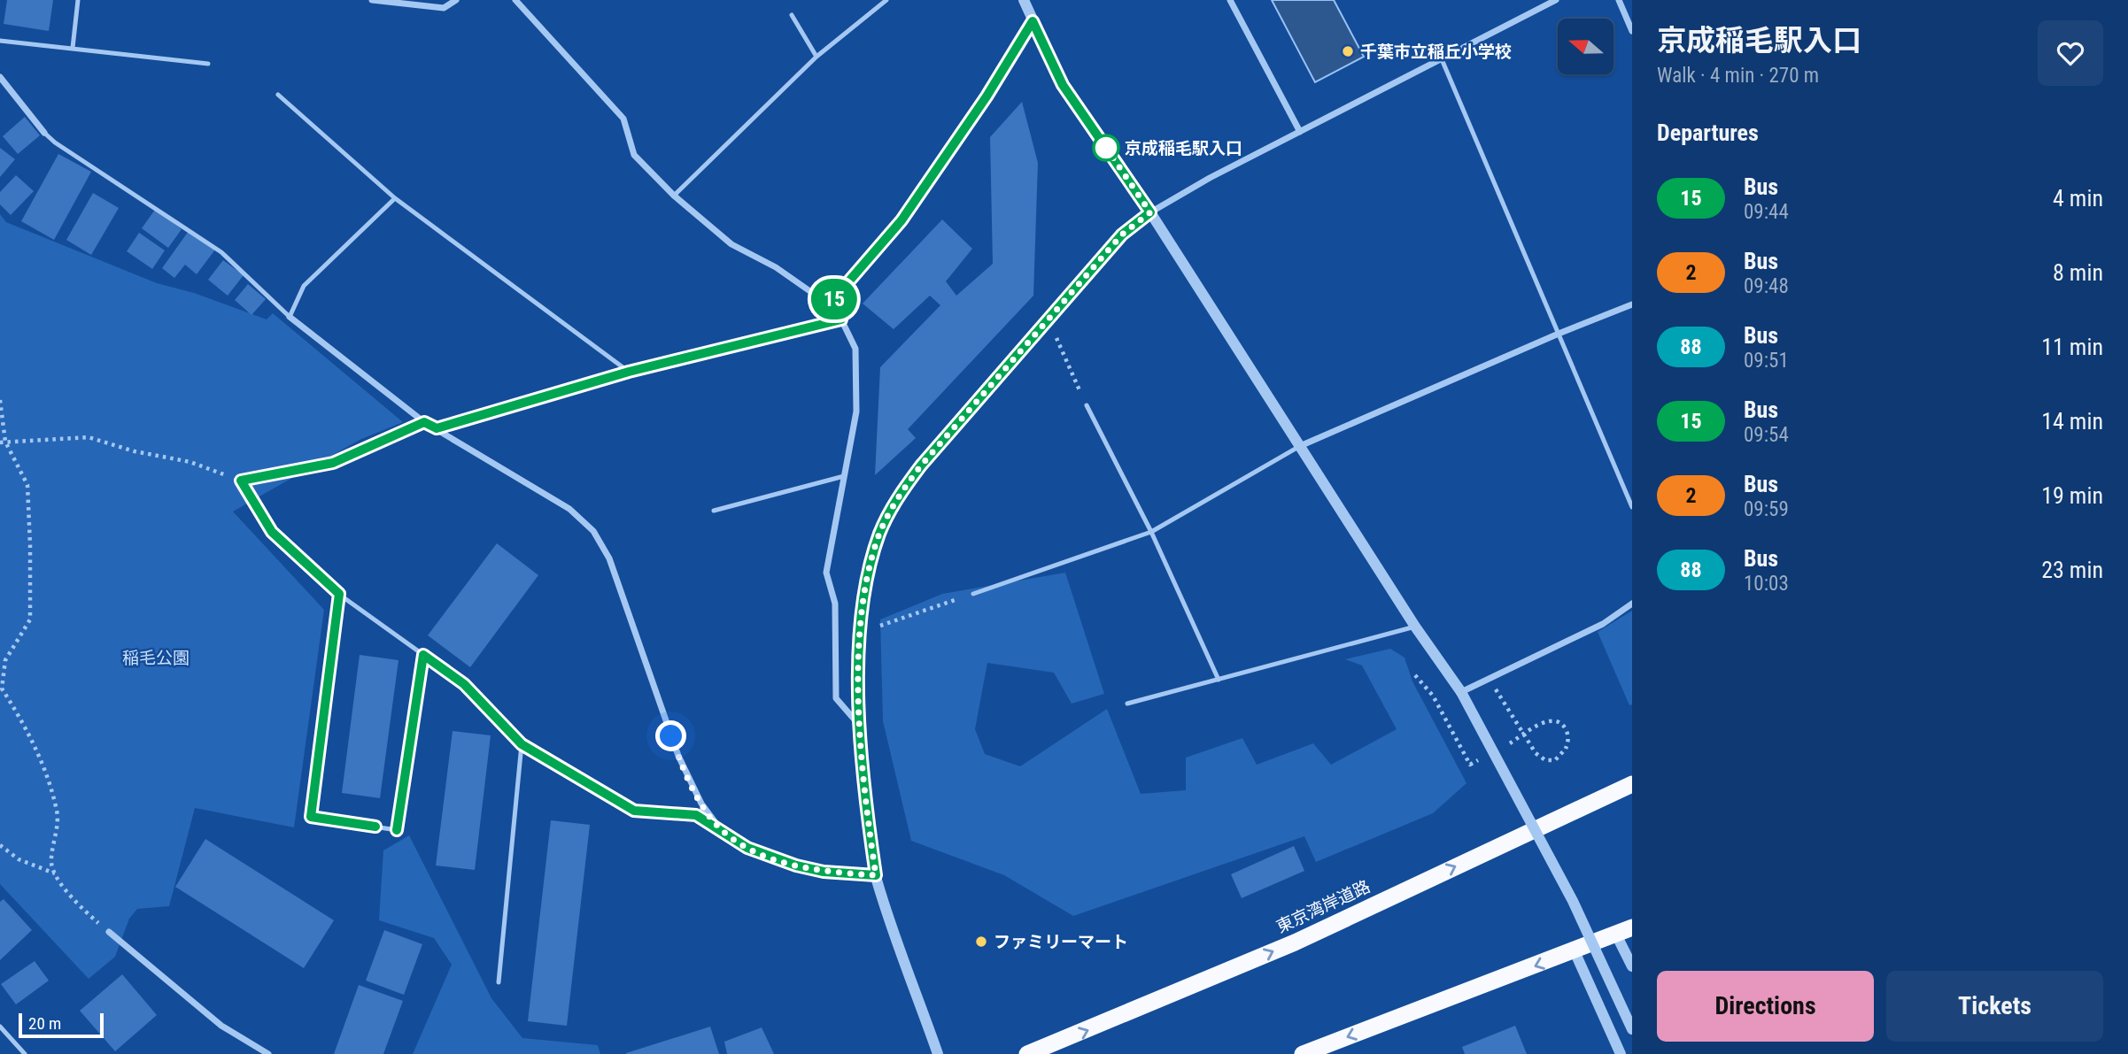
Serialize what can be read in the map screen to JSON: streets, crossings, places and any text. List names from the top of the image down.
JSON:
{
  "streets": {
    "highway": ["東京湾岸道路"]
  },
  "parks": ["稲毛公園"],
  "places": ["千葉市立稲丘小学校", "京成稲毛駅入口", "ファミリーマート"],
  "lines": ["bus line 15"],
  "scale_bar": "20 m",
  "north": "left",
  "page": {
    "on_map": "15",
    "heading": [
      ["京成稲毛駅入口", "Walk · 4 min · 270 m"],
      "Departures"
    ],
    "list": [
      {
        "mark": "15",
        "name": "Bus",
        "note": "09:44",
        "value": "4 min"
      },
      {
        "mark": "2",
        "name": "Bus",
        "note": "09:48",
        "value": "8 min"
      },
      {
        "mark": "88",
        "name": "Bus",
        "note": "09:51",
        "value": "11 min"
      },
      {
        "mark": "15",
        "name": "Bus",
        "note": "09:54",
        "value": "14 min"
      },
      {
        "mark": "2",
        "name": "Bus",
        "note": "09:59",
        "value": "19 min"
      },
      {
        "mark": "88",
        "name": "Bus",
        "note": "10:03",
        "value": "23 min"
      }
    ],
    "buttons": ["Directions", "Tickets"],
    "scale": "20 m"
  }
}
